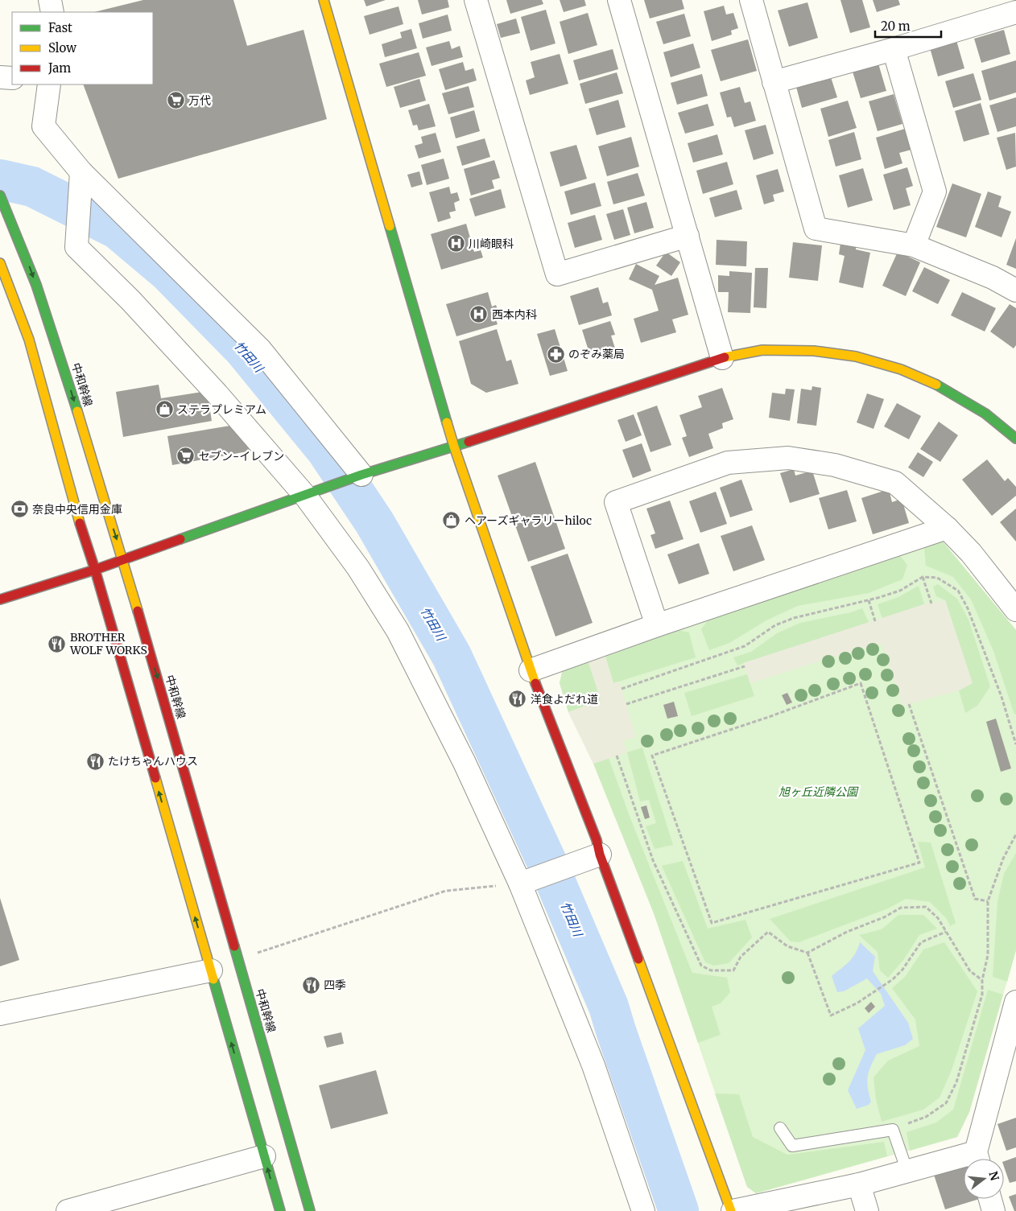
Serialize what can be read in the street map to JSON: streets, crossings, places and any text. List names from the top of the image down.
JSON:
{
  "streets": {
    "street": ["中和幹線"]
  },
  "water": ["竹田川"],
  "parks": ["旭ヶ丘近隣公園"],
  "places": {
    "supermarket": ["万代", "セブン-イレブン"],
    "hospital": ["川崎眼科", "西本内科"],
    "pharmacy": ["のぞみ薬局"],
    "shop": ["ステラプレミアム", "ヘアーズギャラリーhiloc"],
    "bank": ["奈良中央信用金庫"],
    "restaurant": [
      "BROTHER WOLF WORKS",
      "洋食よだれ道",
      "たけちゃんハウス",
      "四季"
    ]
  },
  "legend": ["Fast", "Slow", "Jam"],
  "scale_bar": "20 m",
  "north": "right"
}
